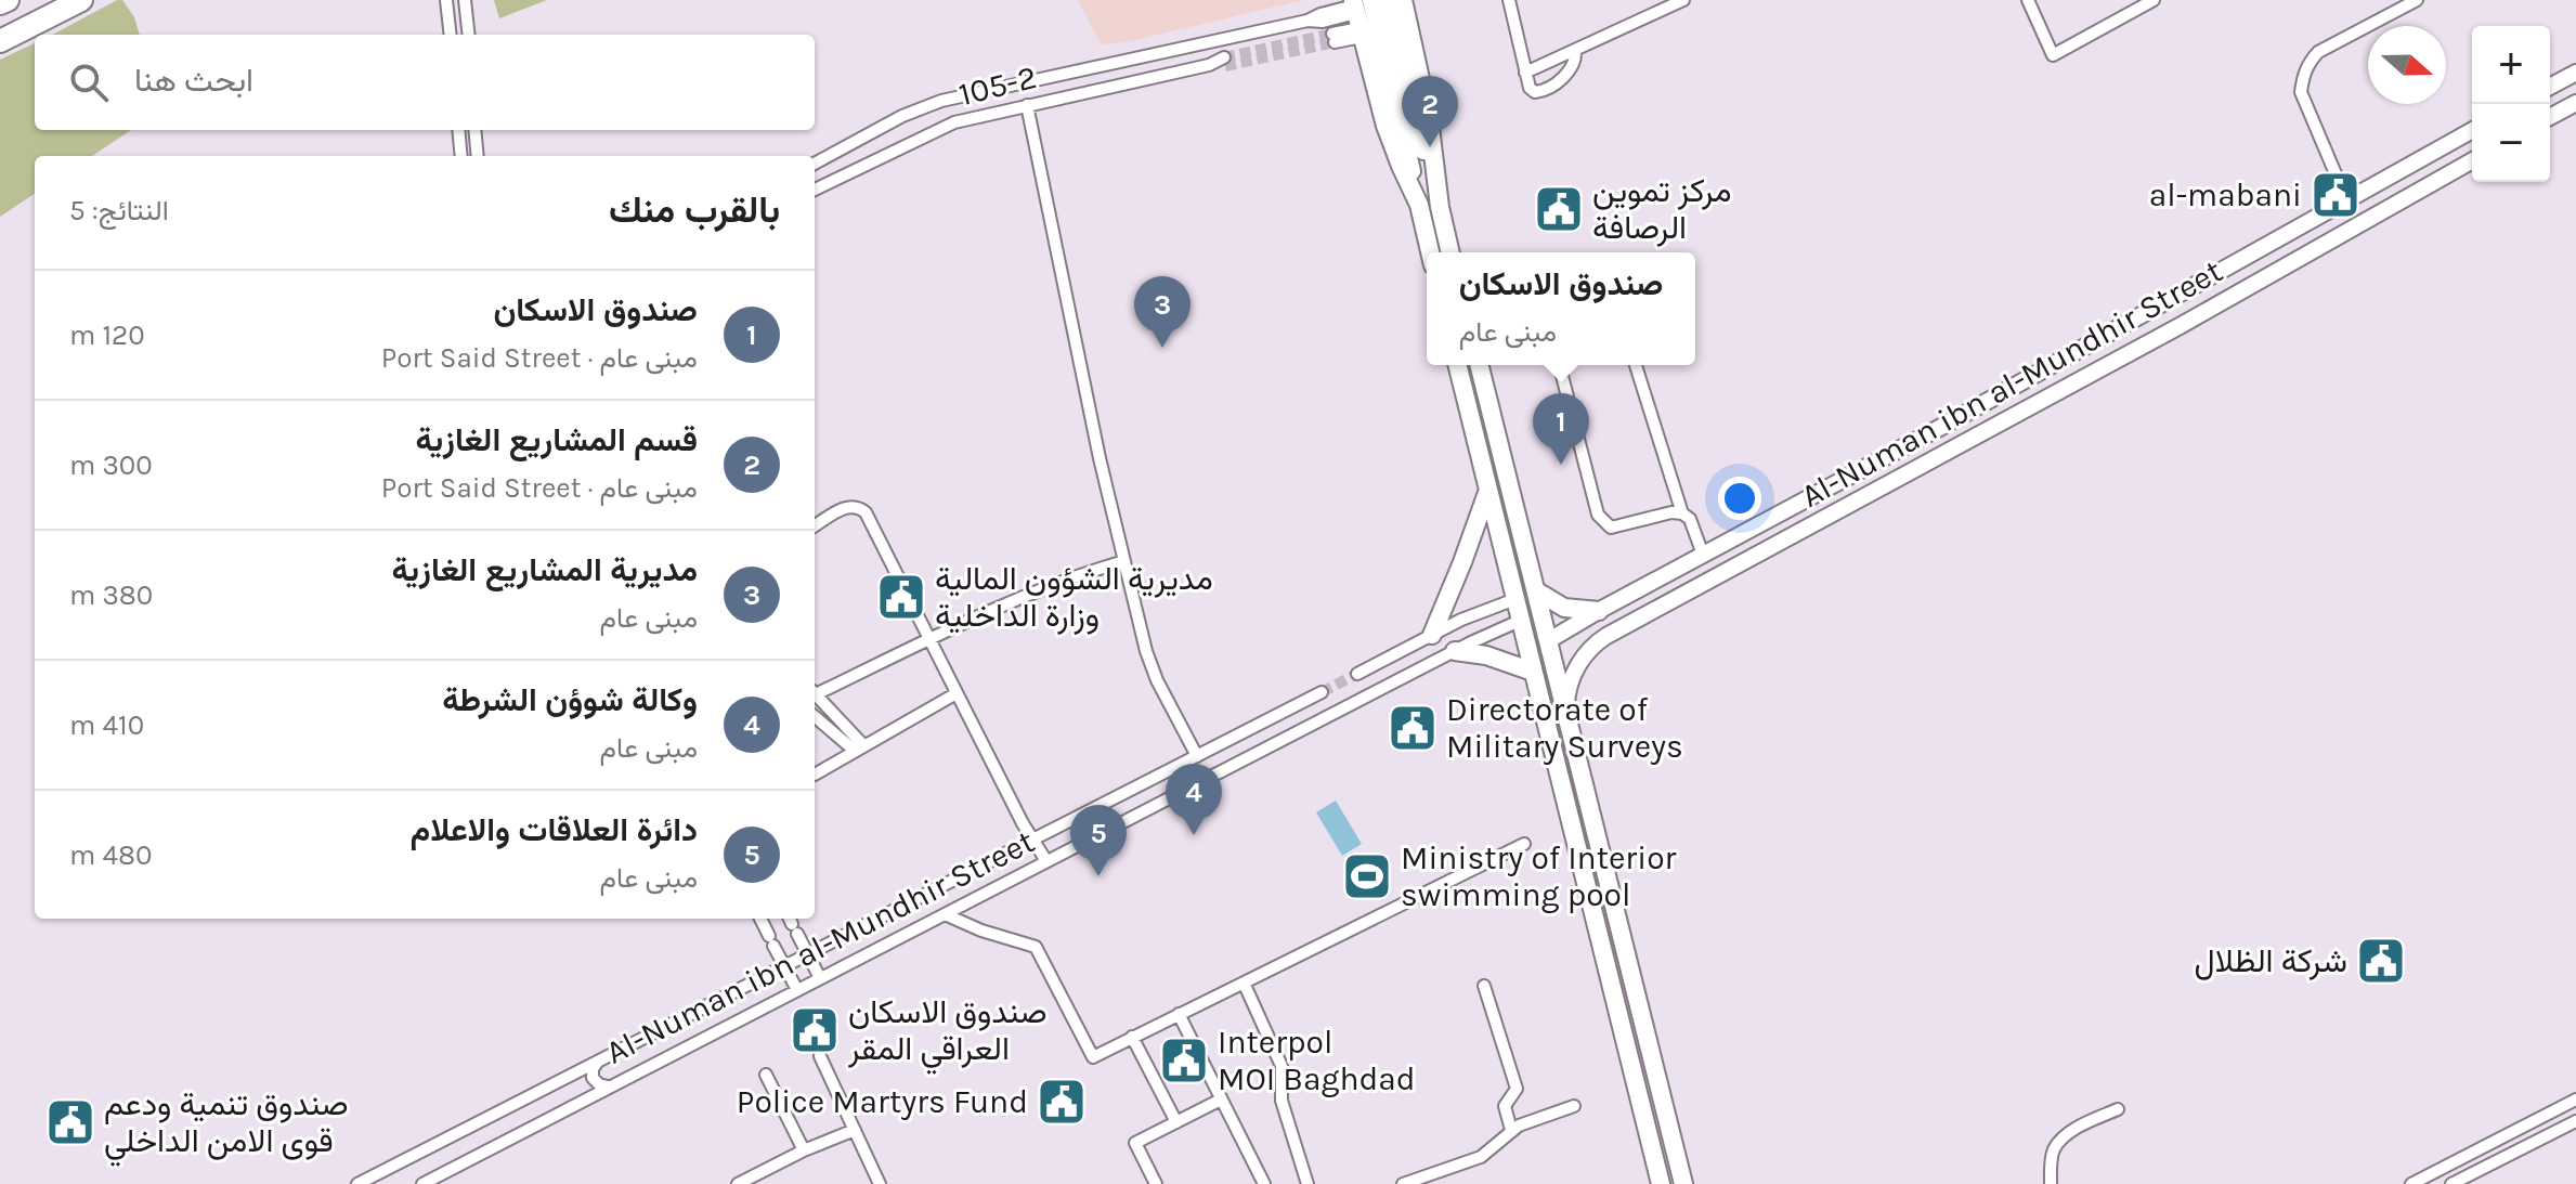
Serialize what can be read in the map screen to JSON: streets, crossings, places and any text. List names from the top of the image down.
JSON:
{
  "streets": {
    "street": ["105-2", "Al-Numan ibn al-Mundhir Street"]
  },
  "places": {
    "public building": [
      "al-mabani",
      "مركز تموين الرصافة",
      "مديرية الشؤون المالية وزارة الداخلية",
      "Directorate of Military Surveys",
      "شركة الظلال",
      "صندوق الاسكان العراقي المقر",
      "Interpol MOI Baghdad",
      "Police Martyrs Fund",
      "صندوق تنمية ودعم قوى الامن الداخلي"
    ],
    "sports": ["Ministry of Interior swimming pool"]
  },
  "north": "right",
  "page": {
    "map_buttons": ["+", "−"],
    "search": "ابحث هنا",
    "pins": [
      "2",
      "3",
      "1",
      "4",
      "5"
    ],
    "heading": ["بالقرب منك", "النتائج: 5"],
    "popup": ["صندوق الاسكان", "مبنى عام"],
    "list": [
      {
        "mark": "1",
        "name": "صندوق الاسكان",
        "note": "مبنى عام · Port Said Street",
        "value": "120 m"
      },
      {
        "mark": "2",
        "name": "قسم المشاريع الغازية",
        "note": "مبنى عام · Port Said Street",
        "value": "300 m"
      },
      {
        "mark": "3",
        "name": "مديرية المشاريع الغازية",
        "note": "مبنى عام",
        "value": "380 m"
      },
      {
        "mark": "4",
        "name": "وكالة شوؤن الشرطة",
        "note": "مبنى عام",
        "value": "410 m"
      },
      {
        "mark": "5",
        "name": "دائرة العلاقات والاعلام",
        "note": "مبنى عام",
        "value": "480 m"
      }
    ]
  }
}
